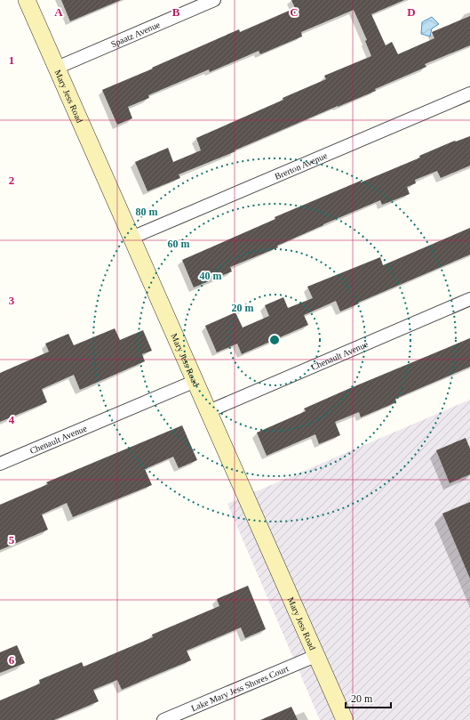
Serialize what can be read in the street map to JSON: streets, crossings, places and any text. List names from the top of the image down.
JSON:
{
  "streets": {
    "street": [
      "Spaatz Avenue",
      "Mary Jess Road",
      "Brerton Avenue",
      "Chenault Avenue",
      "Lake Mary Jess Shores Court"
    ]
  },
  "crossings": [
    ["Spaatz Avenue", "Mary Jess Road"],
    ["Mary Jess Road", "Brerton Avenue"],
    ["Mary Jess Road", "Chenault Avenue"],
    ["Mary Jess Road", "Lake Mary Jess Shores Court"]
  ],
  "scale_bar": "20 m",
  "grid": {
    "columns": [
      "A",
      "B",
      "C",
      "D"
    ],
    "rows": [
      "1",
      "2",
      "3",
      "4",
      "5",
      "6"
    ]
  },
  "rings": [
    "80 m",
    "60 m",
    "40 m",
    "20 m"
  ]
}
